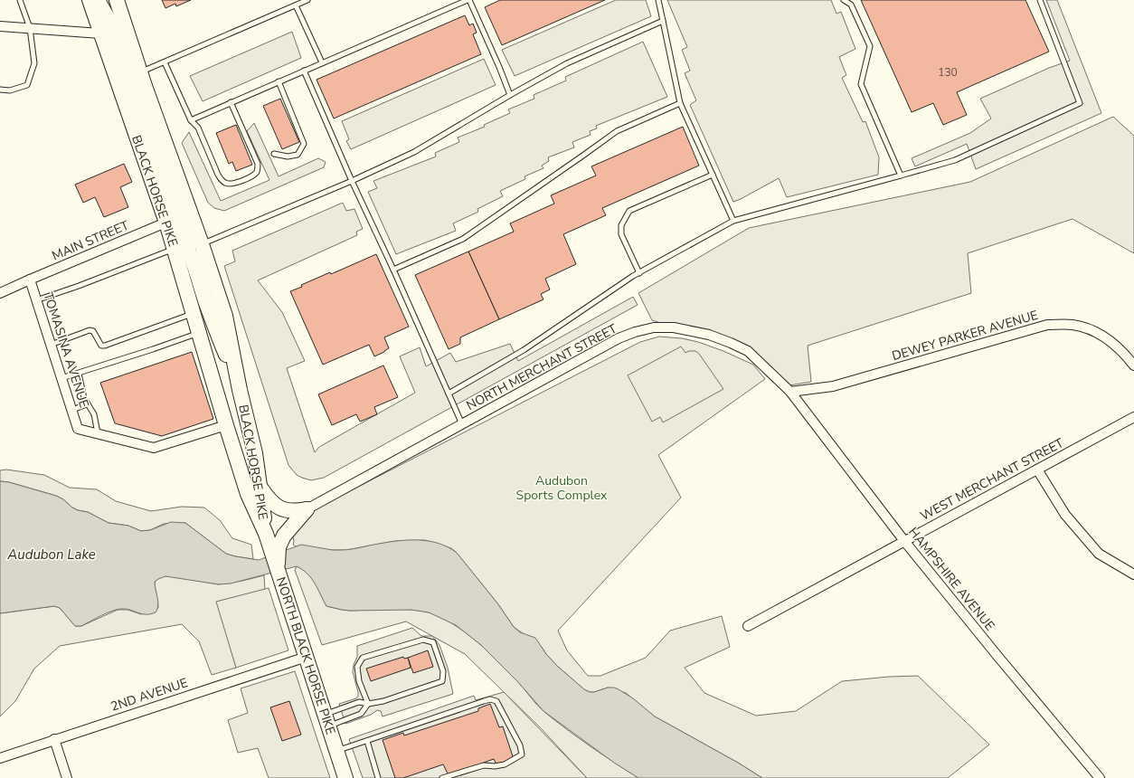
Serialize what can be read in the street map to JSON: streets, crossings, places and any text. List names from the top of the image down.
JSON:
{
  "streets": {
    "main road": ["BLACK HORSE PIKE", "NORTH BLACK HORSE PIKE"],
    "street": [
      "MAIN STREET",
      "DEWEY PARKER AVENUE",
      "TOMASINA AVENUE",
      "NORTH MERCHANT STREET",
      "WEST MERCHANT STREET",
      "HAMPSHIRE AVENUE",
      "2ND AVENUE"
    ]
  },
  "crossings": [
    ["BLACK HORSE PIKE", "MAIN STREET"],
    ["BLACK HORSE PIKE", "NORTH BLACK HORSE PIKE"],
    ["MAIN STREET", "TOMASINA AVENUE"],
    ["DEWEY PARKER AVENUE", "NORTH MERCHANT STREET"],
    ["DEWEY PARKER AVENUE", "HAMPSHIRE AVENUE"],
    ["NORTH MERCHANT STREET", "HAMPSHIRE AVENUE"],
    ["WEST MERCHANT STREET", "HAMPSHIRE AVENUE"],
    ["NORTH BLACK HORSE PIKE", "2ND AVENUE"]
  ],
  "water": ["Audubon Lake"],
  "parks": ["Audubon Sports Complex"],
  "house_numbers": ["130"]
}
